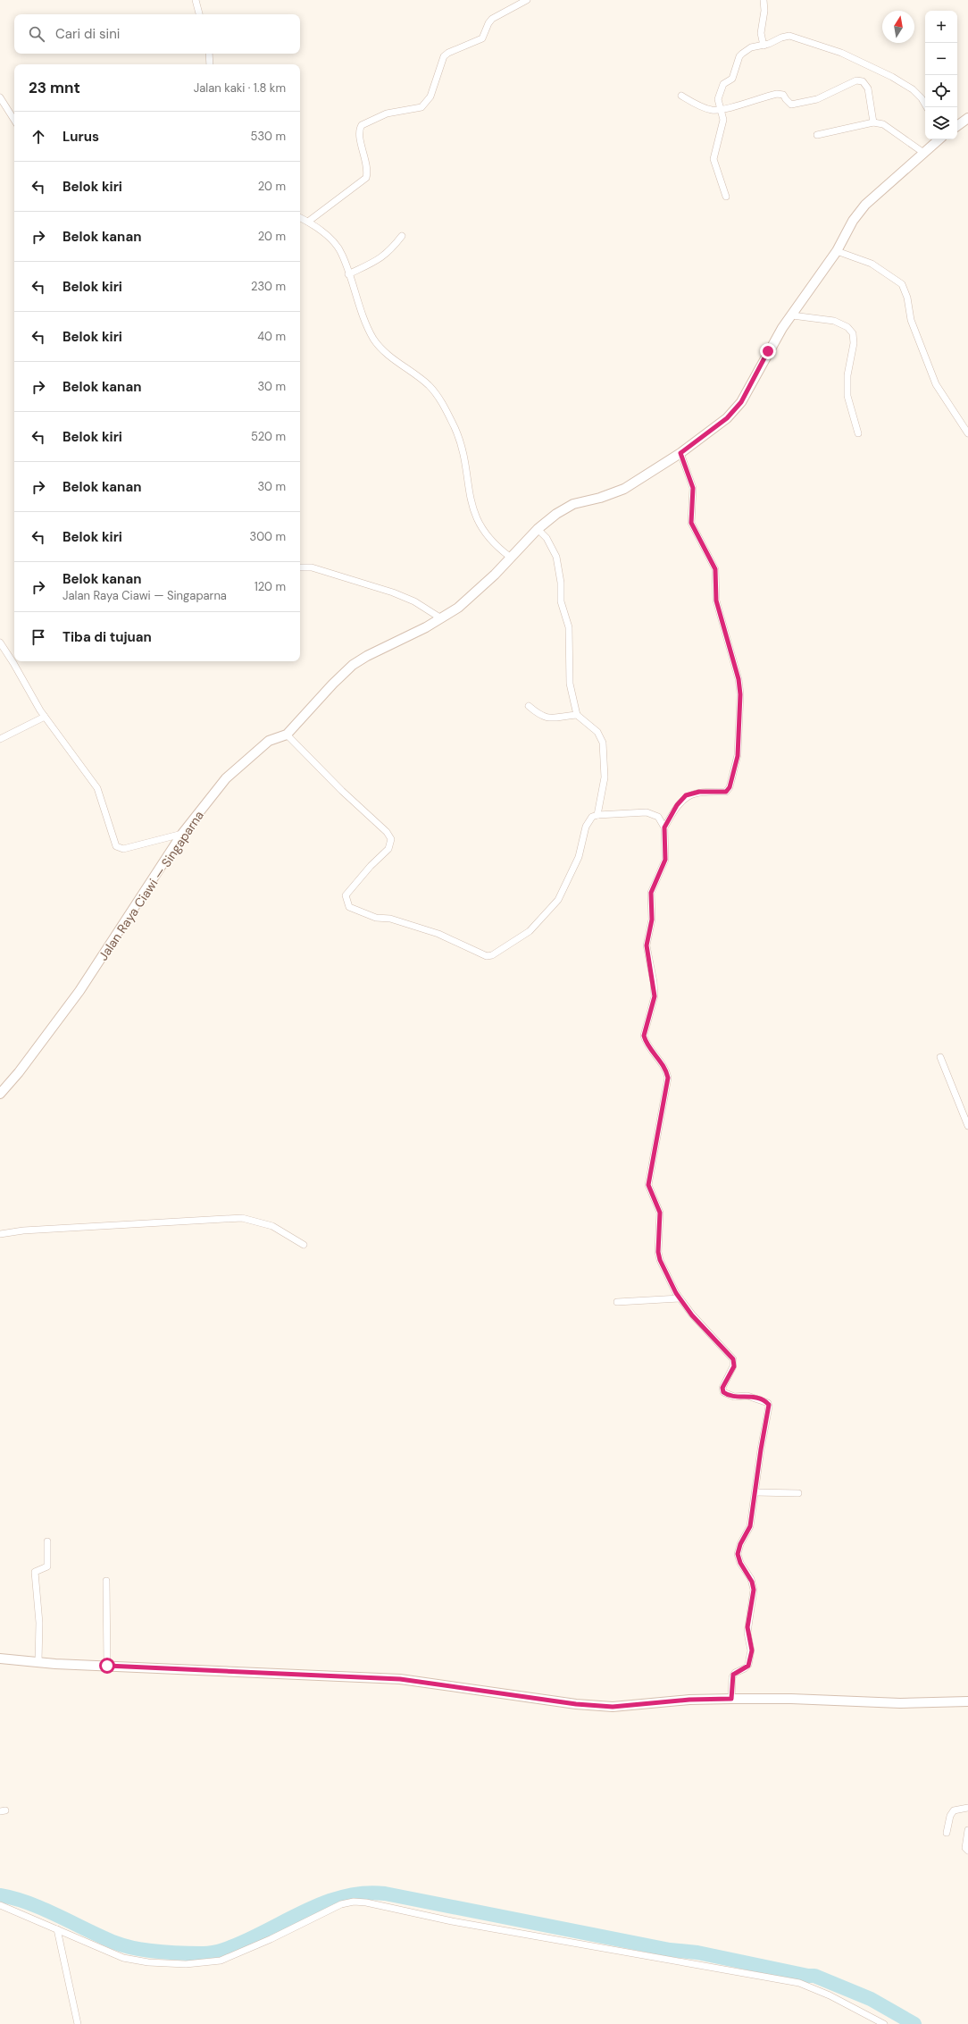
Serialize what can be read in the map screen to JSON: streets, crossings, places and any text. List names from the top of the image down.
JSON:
{
  "streets": {
    "main road": ["Jalan Raya Ciawi — Singaparna"]
  },
  "north": "top",
  "page": {
    "map_buttons": ["+", "−"],
    "search": "Cari di sini",
    "heading": ["23 mnt", "Jalan kaki · 1.8 km"],
    "list": [
      ["Lurus", "530 m"],
      ["Belok kiri", "20 m"],
      ["Belok kanan", "20 m"],
      ["Belok kiri", "230 m"],
      ["Belok kiri", "40 m"],
      ["Belok kanan", "30 m"],
      ["Belok kiri", "520 m"],
      ["Belok kanan", "30 m"],
      ["Belok kiri", "300 m"],
      ["Belok kanan", "Jalan Raya Ciawi — Singaparna", "120 m"],
      "Tiba di tujuan"
    ]
  }
}
